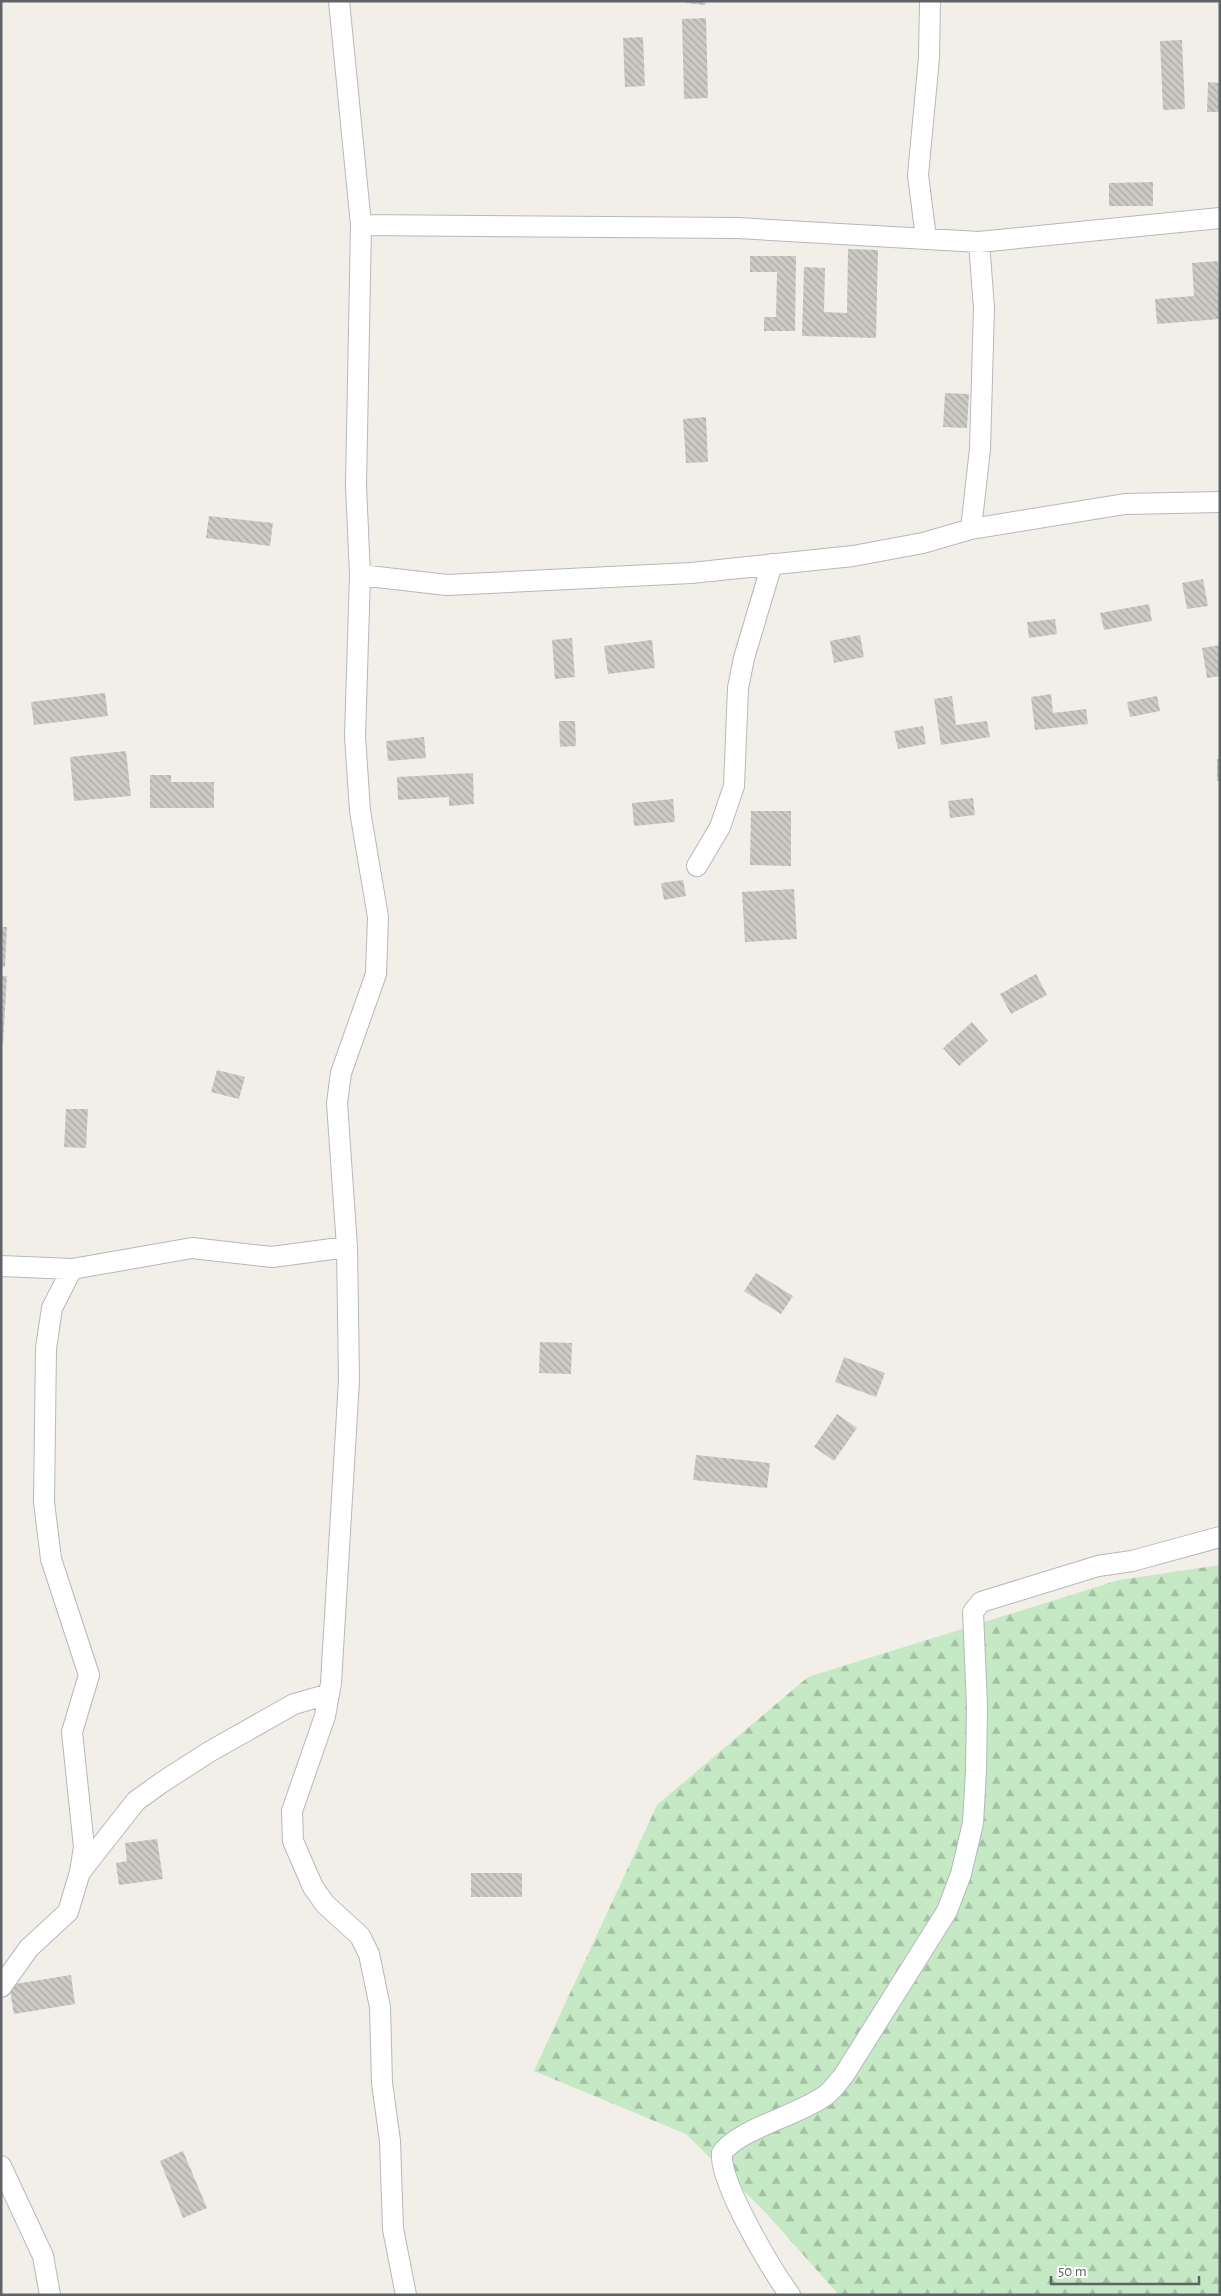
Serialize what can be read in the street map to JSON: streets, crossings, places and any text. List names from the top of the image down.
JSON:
{
  "scale_bar": "50 m"
}
